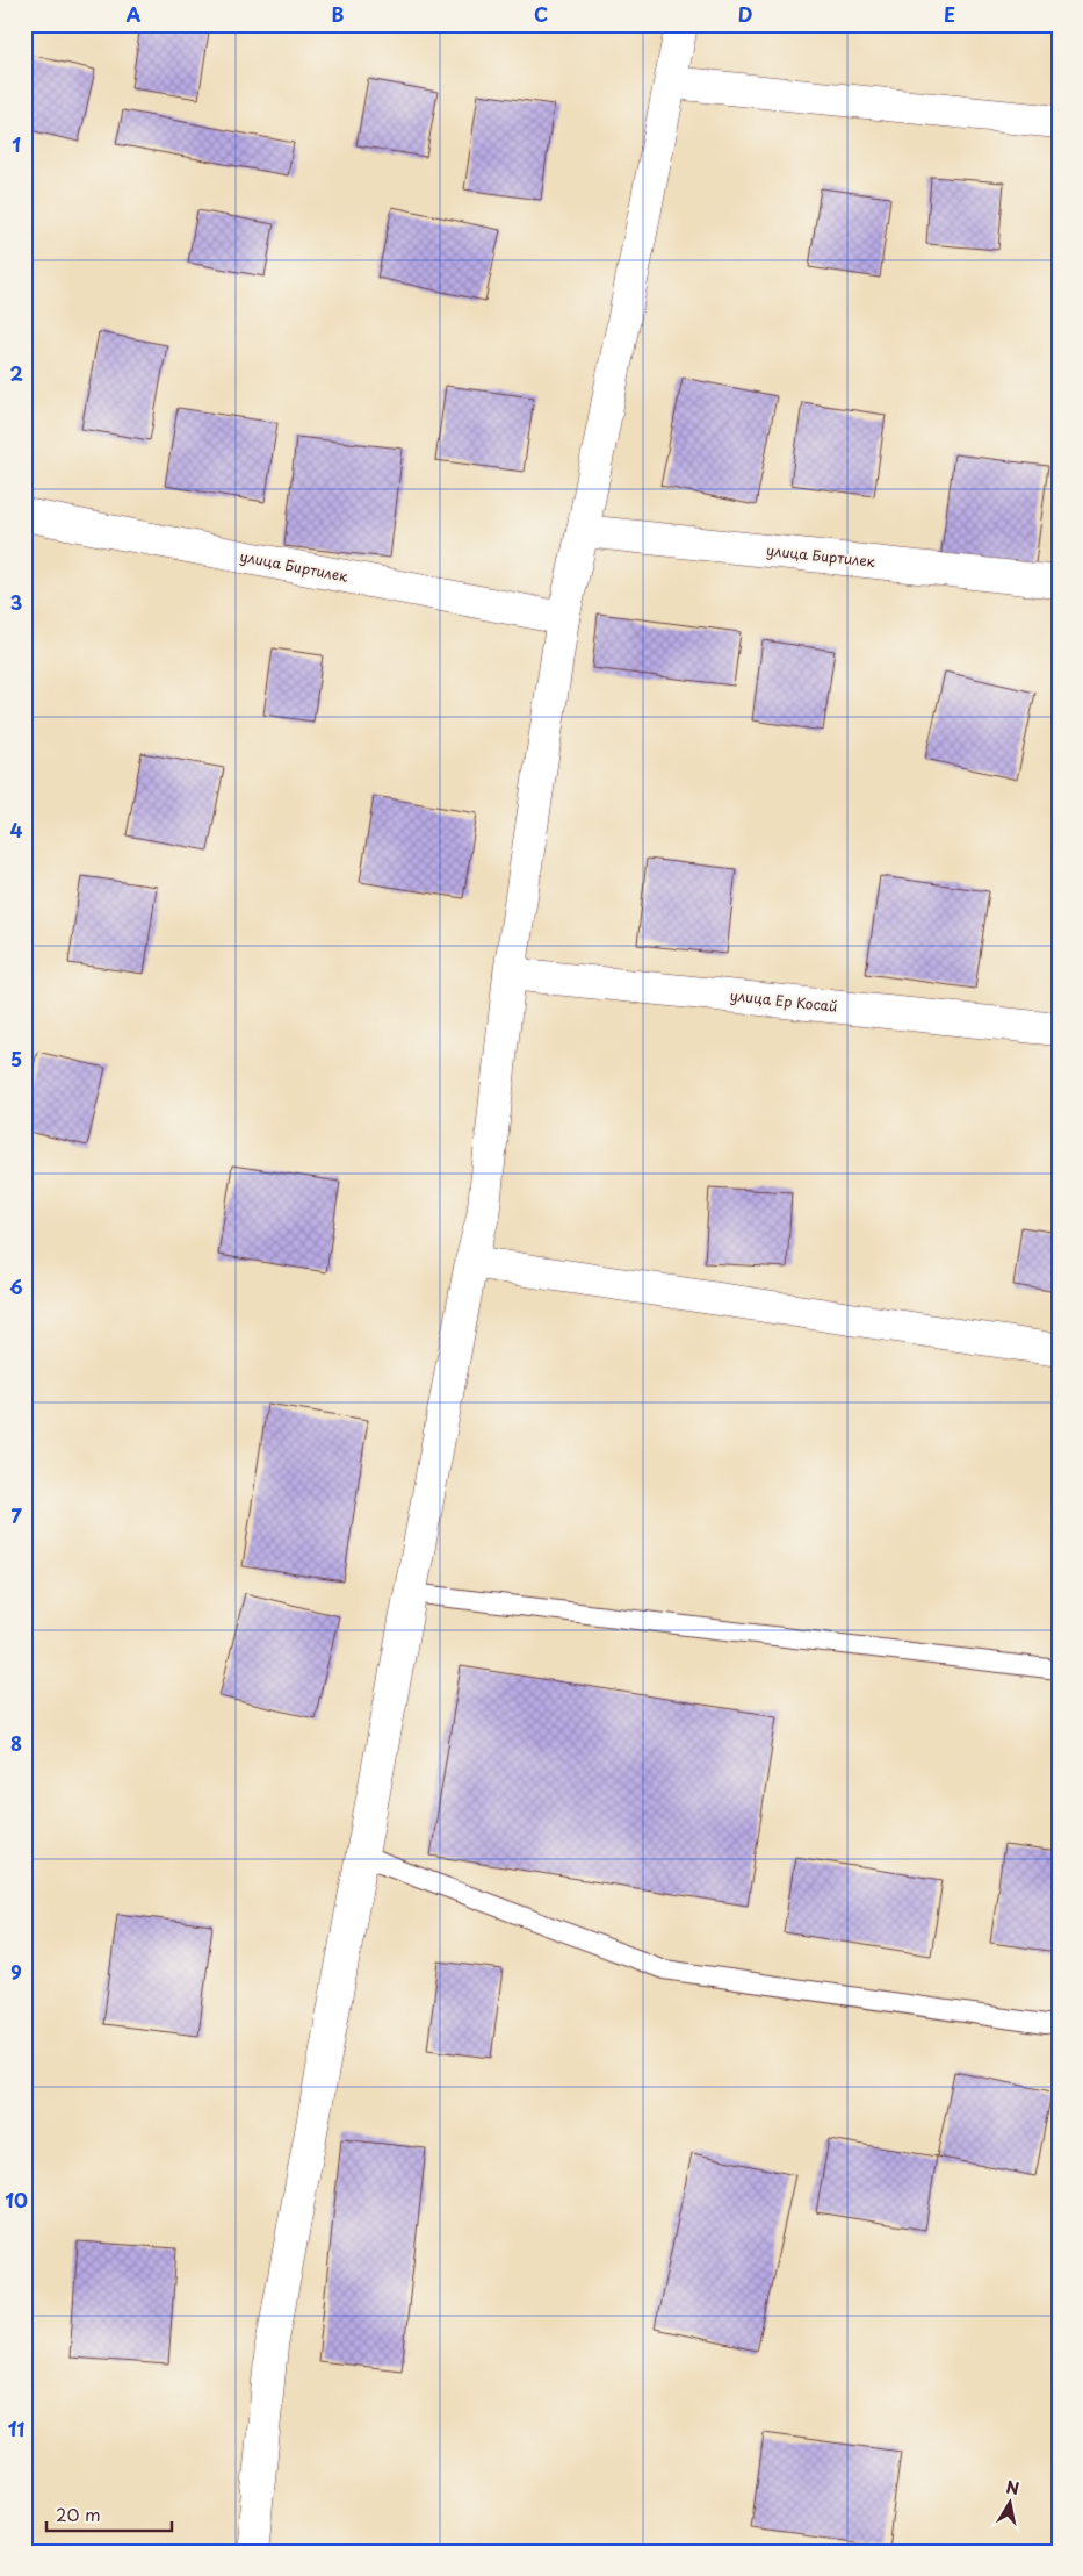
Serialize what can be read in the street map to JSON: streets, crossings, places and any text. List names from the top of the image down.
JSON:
{
  "streets": {
    "street": ["улица Биртилек", "улица Ер Косай"]
  },
  "scale_bar": "20 m",
  "north": "top",
  "grid": {
    "columns": [
      "A",
      "B",
      "C",
      "D",
      "E"
    ],
    "rows": [
      "1",
      "2",
      "3",
      "4",
      "5",
      "6",
      "7",
      "8",
      "9",
      "10",
      "11"
    ]
  }
}
